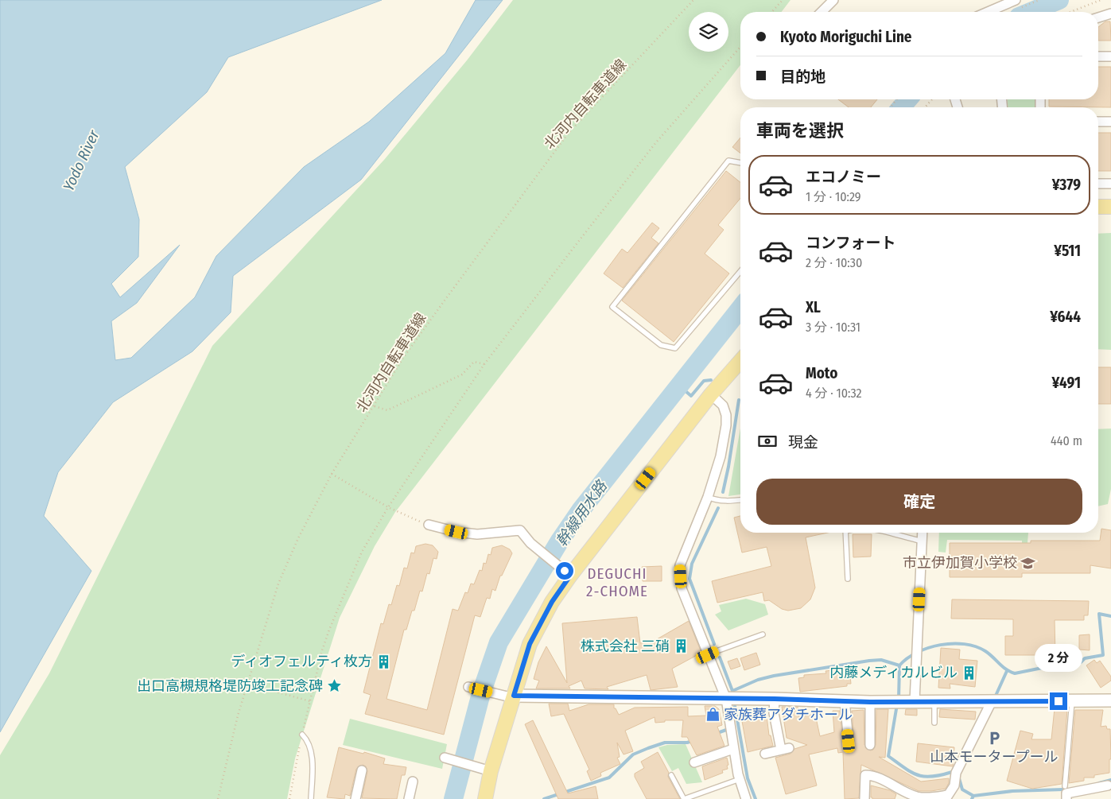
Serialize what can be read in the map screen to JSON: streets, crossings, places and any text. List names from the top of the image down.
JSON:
{
  "streets": {
    "path": ["北河内自転車道線"]
  },
  "districts": ["DEGUCHI 2-CHOME"],
  "water": ["Yodo River", "幹線用水路"],
  "places": {
    "school or university": ["市立伊加賀小学校"],
    "building": ["株式会社 三硝", "ディオフェルティ枚方", "内藤メディカルビル"],
    "place": ["出口高槻規格堤防竣工記念碑"],
    "shop": ["家族葬アダチホール"],
    "parking": ["山本モータープール"]
  },
  "page": {
    "banner": ["Kyoto Moriguchi Line", "目的地"],
    "heading": "車両を選択",
    "list": [
      {
        "name": "エコノミー",
        "note": "1 分 · 10:29",
        "value": "¥379"
      },
      {
        "name": "コンフォート",
        "note": "2 分 · 10:30",
        "value": "¥511"
      },
      {
        "name": "XL",
        "note": "3 分 · 10:31",
        "value": "¥644"
      },
      {
        "name": "Moto",
        "note": "4 分 · 10:32",
        "value": "¥491"
      }
    ],
    "pay": ["現金", "440 m"],
    "buttons": "確定",
    "bubble": "2 分"
  }
}
